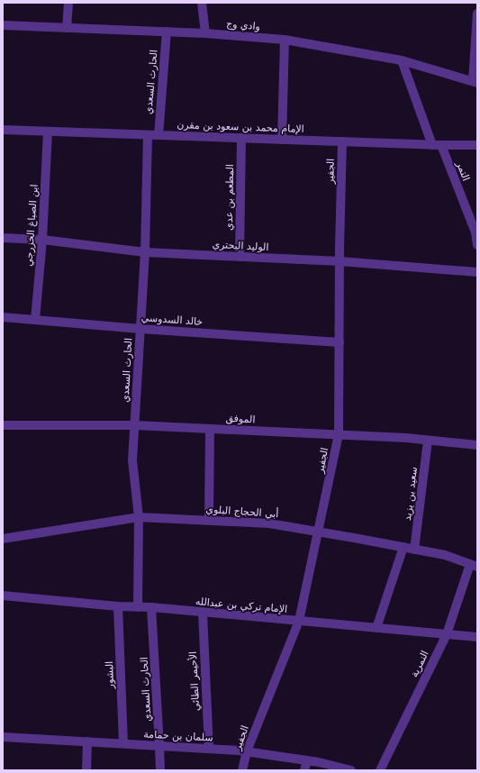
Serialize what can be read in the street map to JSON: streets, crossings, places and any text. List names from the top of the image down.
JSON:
{
  "streets": {
    "street": [
      "وادي وج",
      "الحارث السعدي",
      "الإمام محمد بن سعود بن مقرن",
      "الجفير",
      "التمر",
      "المطعم بن عدي",
      "ابن الصباغ الخزرجي",
      "الوليد البحتري",
      "خالد السدوسي",
      "الموفق",
      "سعيد بن يزيد",
      "أبي الحجاج البلوي",
      "الإمام تركي بن عبدالله",
      "النمرية",
      "البشور",
      "الأحيمر الطائي",
      "سلمان بن حمامة"
    ]
  },
  "crossings": [
    ["وادي وج", "الحارث السعدي"],
    ["الحارث السعدي", "الإمام محمد بن سعود بن مقرن"],
    ["الحارث السعدي", "الوليد البحتري"],
    ["الحارث السعدي", "خالد السدوسي"],
    ["الحارث السعدي", "الموفق"],
    ["الحارث السعدي", "أبي الحجاج البلوي"],
    ["الحارث السعدي", "الإمام تركي بن عبدالله"],
    ["الحارث السعدي", "سلمان بن حمامة"],
    ["الإمام محمد بن سعود بن مقرن", "الجفير"],
    ["الإمام محمد بن سعود بن مقرن", "التمر"],
    ["الإمام محمد بن سعود بن مقرن", "المطعم بن عدي"],
    ["الإمام محمد بن سعود بن مقرن", "ابن الصباغ الخزرجي"],
    ["الجفير", "الوليد البحتري"],
    ["الجفير", "خالد السدوسي"],
    ["الجفير", "الموفق"],
    ["الجفير", "أبي الحجاج البلوي"],
    ["الجفير", "الإمام تركي بن عبدالله"],
    ["الجفير", "سلمان بن حمامة"],
    ["المطعم بن عدي", "الوليد البحتري"],
    ["ابن الصباغ الخزرجي", "الوليد البحتري"],
    ["ابن الصباغ الخزرجي", "خالد السدوسي"],
    ["الموفق", "سعيد بن يزيد"],
    ["سعيد بن يزيد", "أبي الحجاج البلوي"],
    ["أبي الحجاج البلوي", "النمرية"],
    ["الإمام تركي بن عبدالله", "النمرية"],
    ["الإمام تركي بن عبدالله", "البشور"],
    ["الإمام تركي بن عبدالله", "الأحيمر الطائي"],
    ["البشور", "سلمان بن حمامة"],
    ["الأحيمر الطائي", "سلمان بن حمامة"]
  ]
}
